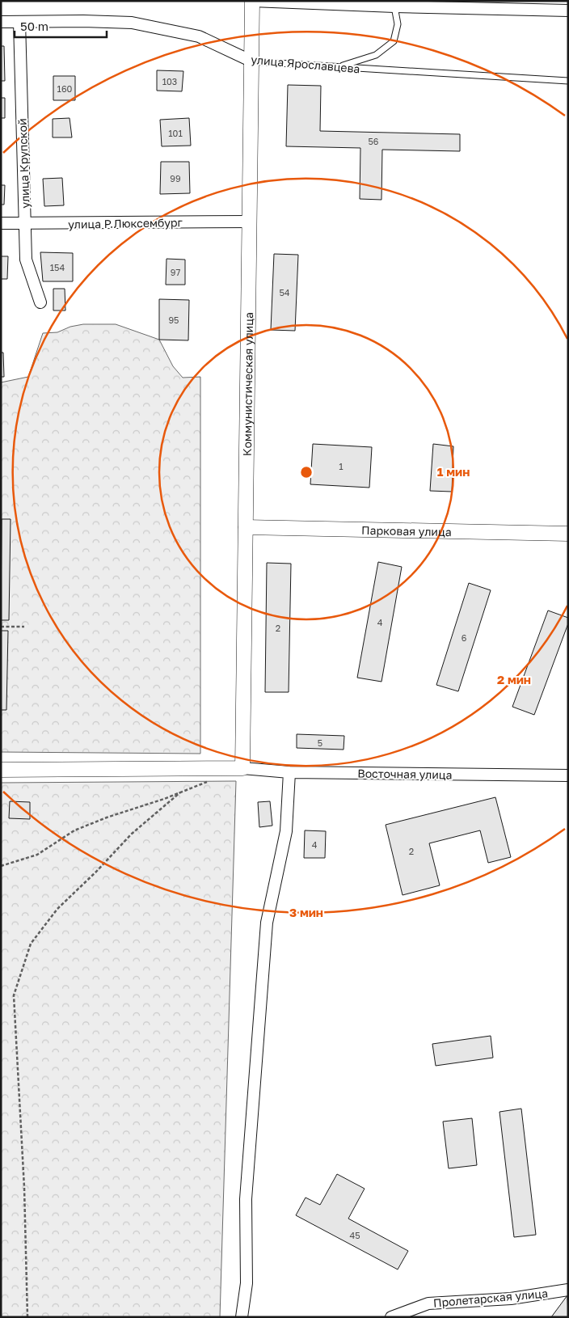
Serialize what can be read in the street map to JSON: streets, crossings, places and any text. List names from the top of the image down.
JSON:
{
  "streets": {
    "street": [
      "улица Ярославцева",
      "улица Крупской",
      "улица Р.Люксембург",
      "Коммунистическая улица",
      "Парковая улица",
      "Восточная улица",
      "Пролетарская улица"
    ]
  },
  "crossings": [
    ["улица Ярославцева", "улица Крупской"],
    ["улица Ярославцева", "Коммунистическая улица"],
    ["улица Крупской", "улица Р.Люксембург"],
    ["улица Р.Люксембург", "Коммунистическая улица"],
    ["Коммунистическая улица", "Парковая улица"],
    ["Коммунистическая улица", "Восточная улица"]
  ],
  "house_numbers": [
    "103",
    "160",
    "101",
    "56",
    "99",
    "154",
    "97",
    "54",
    "95",
    "1",
    "4",
    "2",
    "6",
    "5",
    "4",
    "2",
    "45"
  ],
  "scale_bar": "50 m",
  "rings": ["1 мин", "2 мин", "3 мин"]
}
